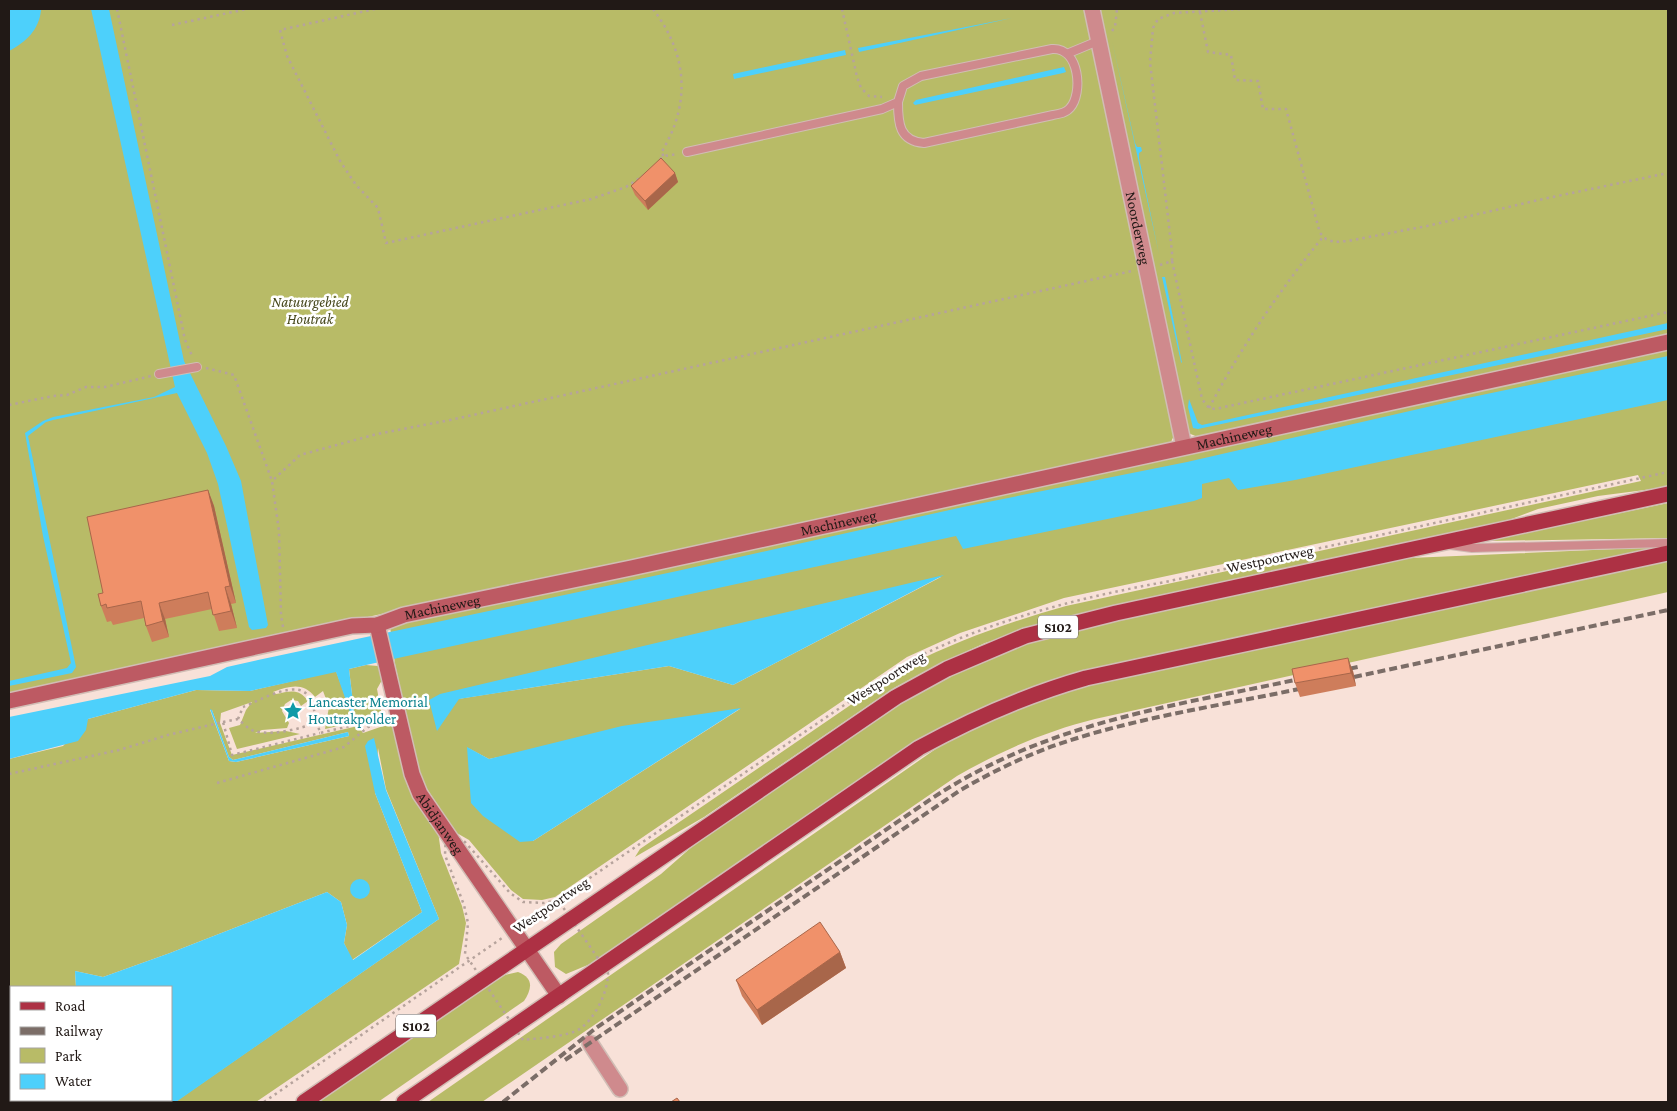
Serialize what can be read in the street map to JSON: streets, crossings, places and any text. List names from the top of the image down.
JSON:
{
  "streets": {
    "main road": ["Westpoortweg", "S102"],
    "street": ["Noorderweg", "Machineweg", "Abidjanweg"]
  },
  "crossings": [
    ["Noorderweg", "Machineweg"],
    ["Machineweg", "Abidjanweg"],
    ["Westpoortweg", "Abidjanweg"]
  ],
  "parks": ["Natuurgebied Houtrak"],
  "places": {
    "place": ["Lancaster Memorial Houtrakpolder"]
  },
  "legend": [
    "Road",
    "Railway",
    "Park",
    "Water"
  ]
}
